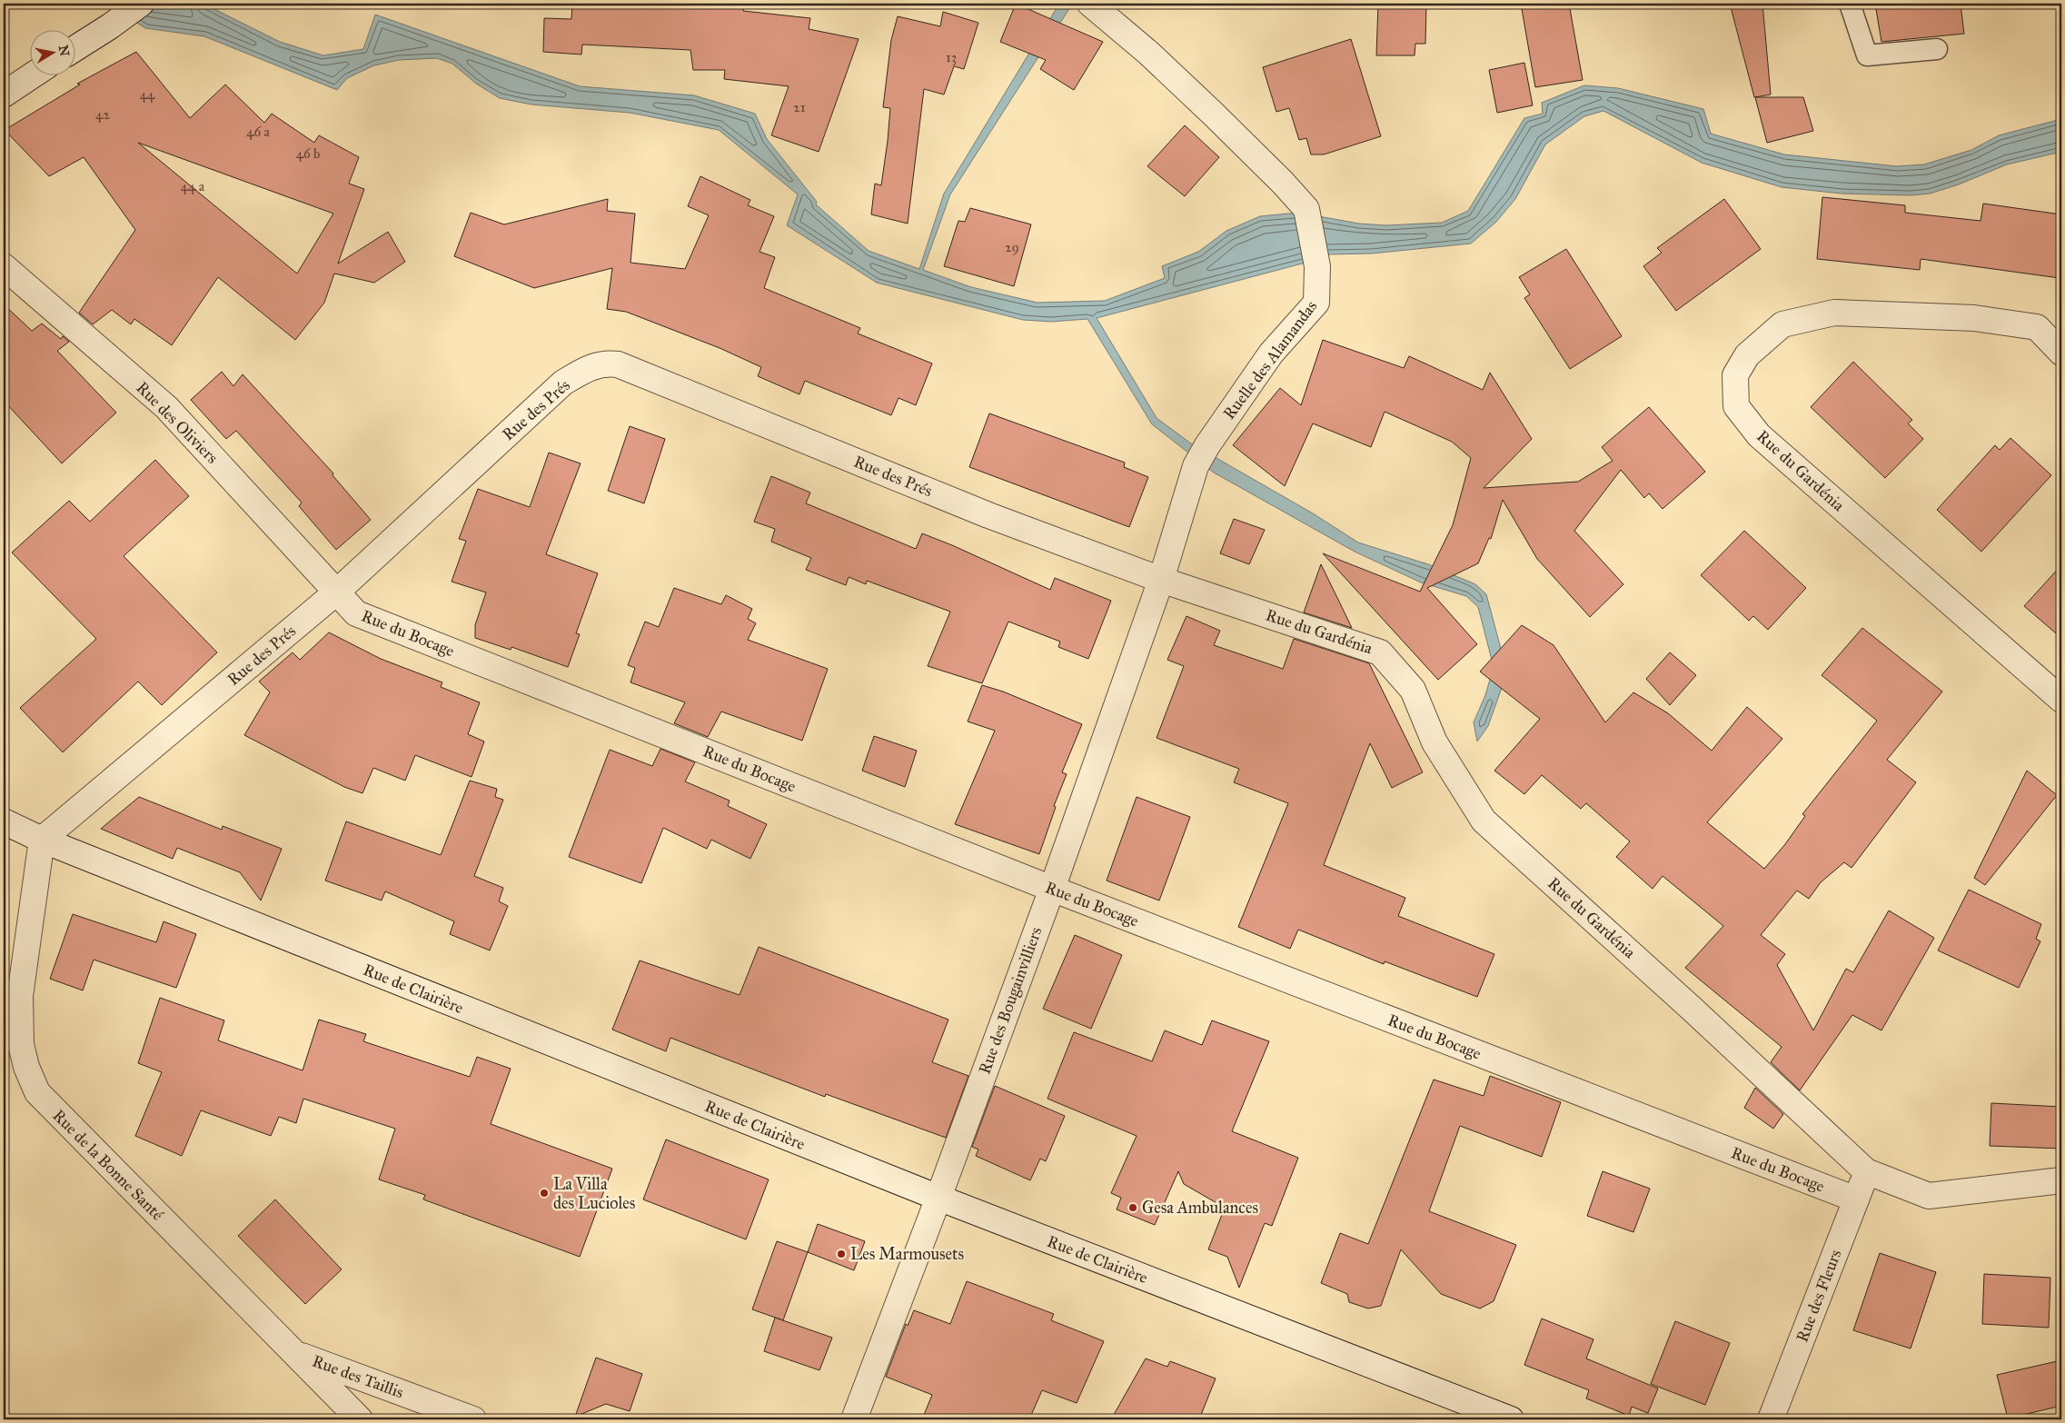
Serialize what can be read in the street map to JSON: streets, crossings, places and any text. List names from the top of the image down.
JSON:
{
  "streets": {
    "street": [
      "Ruelle des Alamandas",
      "Rue des Prés",
      "Rue des Oliviers",
      "Rue du Gardénia",
      "Rue du Bocage",
      "Rue de Clairière",
      "Rue des Bougainvilliers",
      "Rue de la Bonne Santé",
      "Rue des Fleurs",
      "Rue des Taillis"
    ]
  },
  "crossings": [
    ["Ruelle des Alamandas", "Rue des Prés"],
    ["Ruelle des Alamandas", "Rue du Gardénia"],
    ["Ruelle des Alamandas", "Rue des Bougainvilliers"],
    ["Rue des Prés", "Rue des Oliviers"],
    ["Rue des Prés", "Rue du Gardénia"],
    ["Rue des Prés", "Rue du Bocage"],
    ["Rue des Prés", "Rue de Clairière"],
    ["Rue des Prés", "Rue des Bougainvilliers"],
    ["Rue des Prés", "Rue de la Bonne Santé"],
    ["Rue des Oliviers", "Rue du Bocage"],
    ["Rue du Gardénia", "Rue des Bougainvilliers"],
    ["Rue du Gardénia", "Rue des Fleurs"],
    ["Rue du Bocage", "Rue des Bougainvilliers"],
    ["Rue du Bocage", "Rue des Fleurs"],
    ["Rue de Clairière", "Rue des Bougainvilliers"],
    ["Rue de Clairière", "Rue de la Bonne Santé"],
    ["Rue de la Bonne Santé", "Rue des Taillis"]
  ],
  "places": ["La Villa des Lucioles", "Gesa Ambulances", "Les Marmousets"],
  "house_numbers": [
    "13",
    "44",
    "21",
    "42",
    "46 a",
    "46 b",
    "44 a",
    "29"
  ],
  "north": "right"
}
